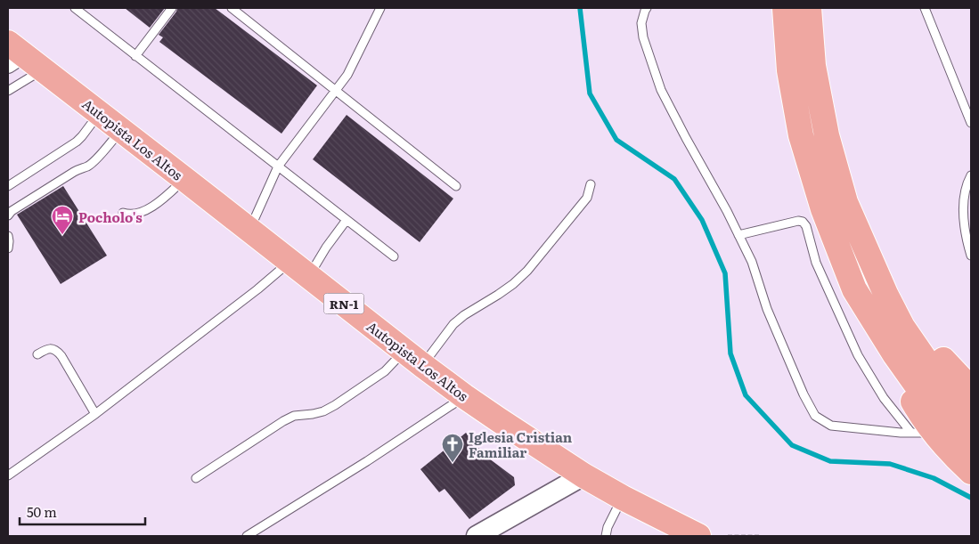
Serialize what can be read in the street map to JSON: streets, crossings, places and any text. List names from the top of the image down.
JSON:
{
  "streets": {
    "main road": ["Autopista Los Altos", "RN-1"]
  },
  "places": {
    "hotel": ["Pocholo's"],
    "church": ["Iglesia Cristian Familiar"]
  },
  "scale_bar": "50 m"
}
